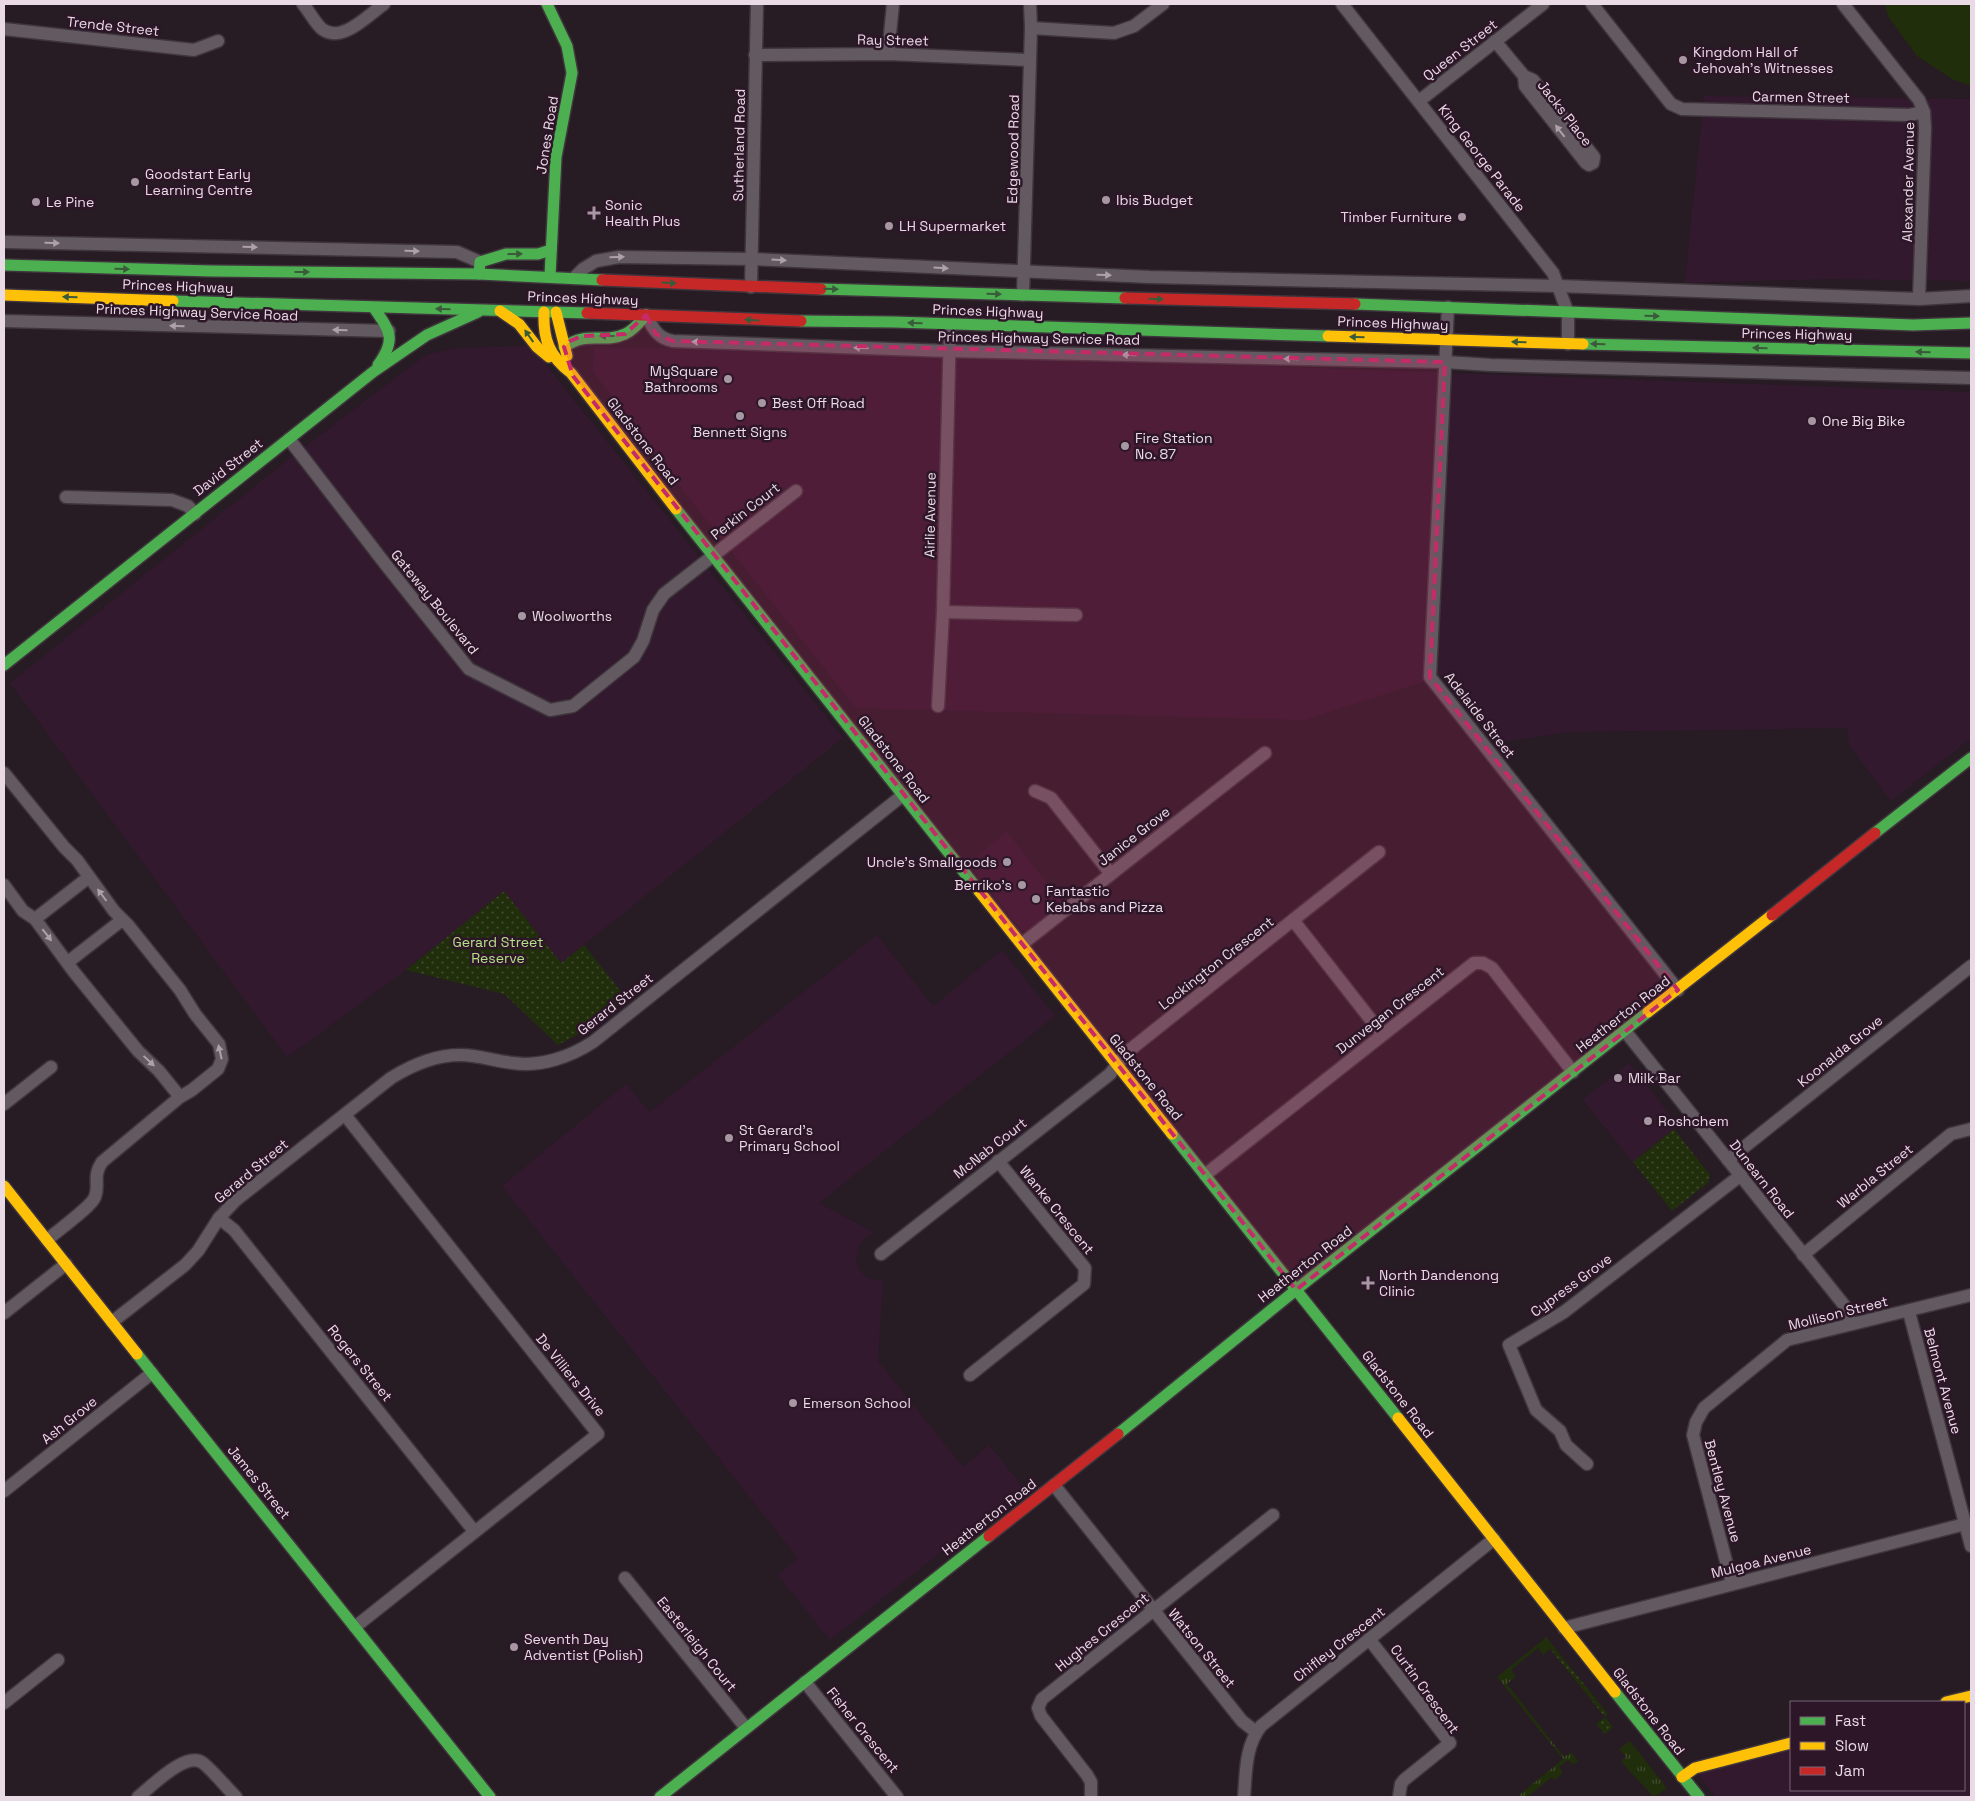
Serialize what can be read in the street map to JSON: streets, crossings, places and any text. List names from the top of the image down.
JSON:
{
  "streets": {
    "main road": [
      "Jones Road",
      "Princes Highway",
      "Gladstone Road",
      "David Street",
      "Heatherton Road",
      "James Street"
    ],
    "street": [
      "Trende Street",
      "Ray Street",
      "Queen Street",
      "Carmen Street",
      "Jacks Place",
      "Sutherland Road",
      "Edgewood Road",
      "King George Parade",
      "Alexander Avenue",
      "Princes Highway Service Road",
      "Perkin Court",
      "Airlie Avenue",
      "Gateway Boulevard",
      "Adelaide Street",
      "Janice Grove",
      "Lockington Crescent",
      "Gerard Street",
      "Dunvegan Crescent",
      "Koonalda Grove",
      "McNab Court",
      "Warbla Street",
      "Dunearn Road",
      "Wanke Crescent",
      "Cypress Grove",
      "Mollison Street",
      "Rogers Street",
      "De Villiers Drive",
      "Belmont Avenue",
      "Ash Grove",
      "Bentley Avenue",
      "Mulgoa Avenue",
      "Hughes Crescent",
      "Easterleigh Court",
      "Chifley Crescent",
      "Watson Street",
      "Curtin Crescent",
      "Fisher Crescent"
    ]
  },
  "crossings": [
    ["Ray Street", "Sutherland Road"],
    ["Ray Street", "Edgewood Road"],
    ["Queen Street", "Jacks Place"],
    ["Queen Street", "King George Parade"],
    ["Carmen Street", "Alexander Avenue"],
    ["Jones Road", "Princes Highway"],
    ["Sutherland Road", "Princes Highway"],
    ["Edgewood Road", "Princes Highway"],
    ["King George Parade", "Princes Highway"],
    ["Alexander Avenue", "Princes Highway"],
    ["Princes Highway", "Princes Highway Service Road"],
    ["Princes Highway", "Gladstone Road"],
    ["Princes Highway", "David Street"],
    ["Princes Highway", "Airlie Avenue"],
    ["Princes Highway", "Adelaide Street"],
    ["Princes Highway Service Road", "Airlie Avenue"],
    ["Princes Highway Service Road", "Adelaide Street"],
    ["Gladstone Road", "Perkin Court"],
    ["Gladstone Road", "Gateway Boulevard"],
    ["Gladstone Road", "Janice Grove"],
    ["Gladstone Road", "Lockington Crescent"],
    ["Gladstone Road", "Gerard Street"],
    ["Gladstone Road", "Dunvegan Crescent"],
    ["Gladstone Road", "Heatherton Road"],
    ["Gladstone Road", "McNab Court"],
    ["Gladstone Road", "Mulgoa Avenue"],
    ["Gladstone Road", "Chifley Crescent"],
    ["David Street", "Gateway Boulevard"],
    ["Perkin Court", "Gateway Boulevard"],
    ["Adelaide Street", "Heatherton Road"],
    ["Lockington Crescent", "Dunvegan Crescent"],
    ["Lockington Crescent", "McNab Court"],
    ["Gerard Street", "Rogers Street"],
    ["Gerard Street", "De Villiers Drive"],
    ["Gerard Street", "James Street"],
    ["Dunvegan Crescent", "Heatherton Road"],
    ["Heatherton Road", "Dunearn Road"],
    ["Heatherton Road", "Easterleigh Court"],
    ["Heatherton Road", "Watson Street"],
    ["Heatherton Road", "Fisher Crescent"],
    ["Koonalda Grove", "Dunearn Road"],
    ["McNab Court", "Wanke Crescent"],
    ["Warbla Street", "Dunearn Road"],
    ["Dunearn Road", "Cypress Grove"],
    ["Dunearn Road", "Mollison Street"],
    ["Mollison Street", "Belmont Avenue"],
    ["Mollison Street", "Bentley Avenue"],
    ["Rogers Street", "De Villiers Drive"],
    ["De Villiers Drive", "James Street"],
    ["Belmont Avenue", "Mulgoa Avenue"],
    ["Ash Grove", "James Street"],
    ["Bentley Avenue", "Mulgoa Avenue"],
    ["Hughes Crescent", "Watson Street"],
    ["Chifley Crescent", "Watson Street"],
    ["Chifley Crescent", "Curtin Crescent"]
  ],
  "parks": ["Gerard Street Reserve"],
  "places": {
    "other": [
      "Kingdom Hall of Jehovah's Witnesses",
      "Goodstart Early Learning Centre",
      "Ibis Budget",
      "Le Pine",
      "Timber Furniture",
      "LH Supermarket",
      "MySquare Bathrooms",
      "Best Off Road",
      "Bennett Signs",
      "One Big Bike",
      "Fire Station No. 87",
      "Woolworths",
      "Uncle's Smallgoods",
      "Berriko's",
      "Fantastic Kebabs and Pizza",
      "Milk Bar",
      "Roshchem",
      "St Gerard's Primary School",
      "Emerson School",
      "Seventh Day Adventist (Polish)"
    ],
    "health": ["Sonic Health Plus", "North Dandenong Clinic"]
  },
  "legend": ["Fast", "Slow", "Jam"]
}
